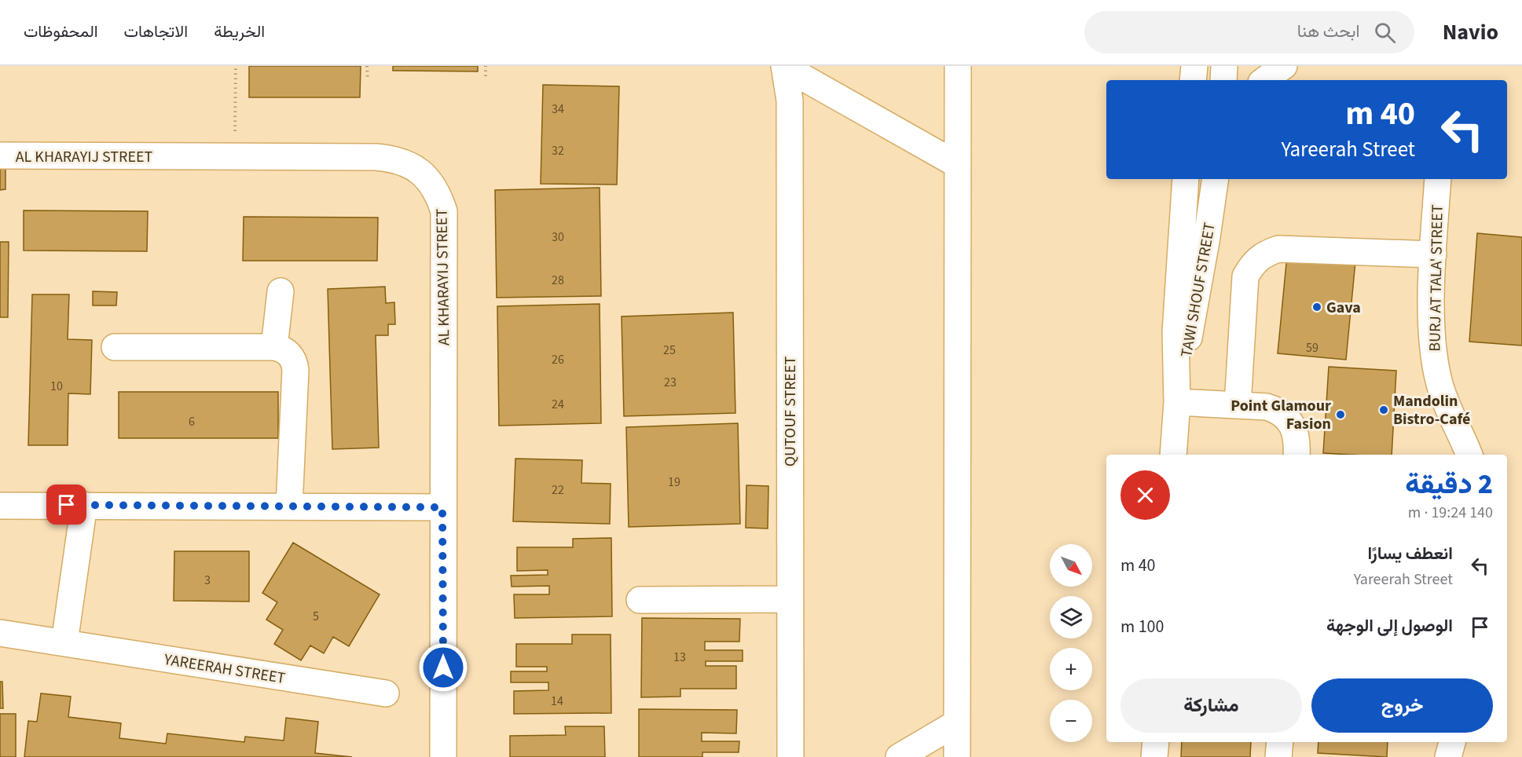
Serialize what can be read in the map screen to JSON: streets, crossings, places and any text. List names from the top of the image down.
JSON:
{
  "streets": {
    "street": [
      "AL KHARAYIJ STREET",
      "BURJ AT TALA' STREET",
      "TAWI SHOUF STREET",
      "QUTOUF STREET",
      "YAREERAH STREET"
    ]
  },
  "places": ["Gava", "Mandolin Bistro-Café", "Point Glamour Fasion"],
  "house_numbers": [
    "34",
    "32",
    "30",
    "28",
    "59",
    "25",
    "26",
    "23",
    "10",
    "24",
    "6",
    "19",
    "22",
    "3",
    "5",
    "13",
    "14"
  ],
  "north": "bottom right",
  "page": {
    "header": "Navio",
    "search": "ابحث هنا",
    "nav": ["الخريطة", "الاتجاهات", "المحفوظات"],
    "turn": ["40 m", "Yareerah Street"],
    "heading": ["2 دقيقة", "140 m · 19:24"],
    "list": [
      {
        "name": "انعطف يسارًا",
        "note": "Yareerah Street",
        "value": "40 m"
      },
      {
        "name": "الوصول إلى الوجهة",
        "value": "100 m"
      }
    ],
    "map_buttons": ["+", "−"],
    "buttons": ["خروج", "مشاركة"]
  }
}
